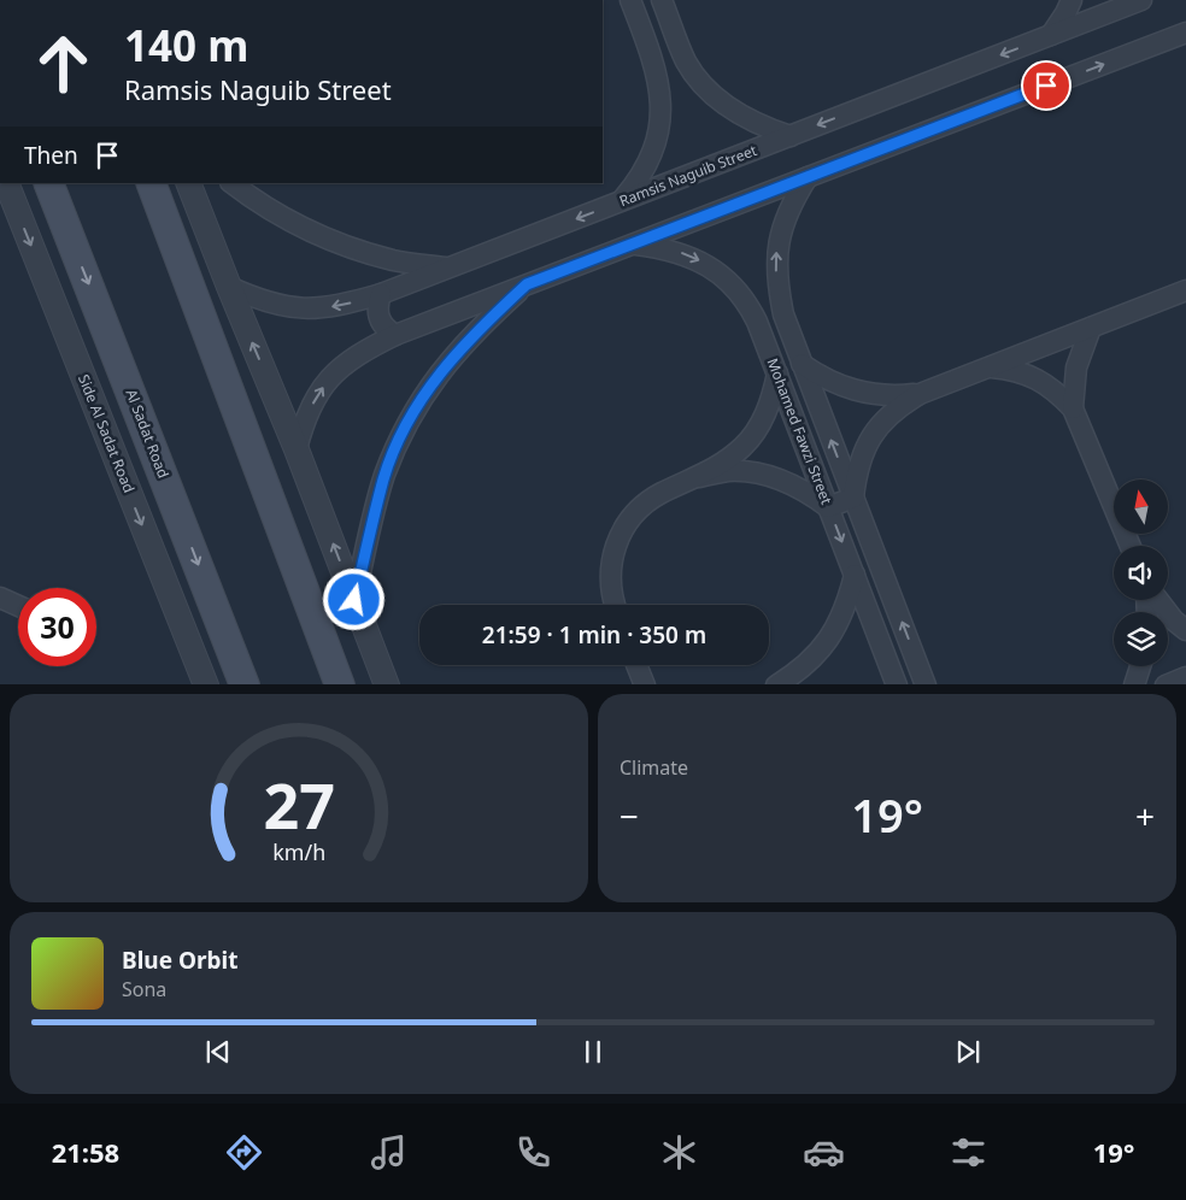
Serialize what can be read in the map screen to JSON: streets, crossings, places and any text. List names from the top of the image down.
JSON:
{
  "streets": {
    "main road": ["Al Sadat Road"],
    "street": ["Ramsis Naguib Street", "Mohamed Fawzi Street", "Side Al Sadat Road"]
  },
  "north": "top",
  "page": {
    "turn": ["140 m", "Ramsis Naguib Street"],
    "then": "Then",
    "limit": "30",
    "trip": "21:59 · 1 min · 350 m",
    "tile": "Climate",
    "heat": ["−", "19°", "+"],
    "song": ["Blue Orbit", "Sona"],
    "tabs": ["21:58", "19°"],
    "gauge": ["27", "km/h"]
  }
}
